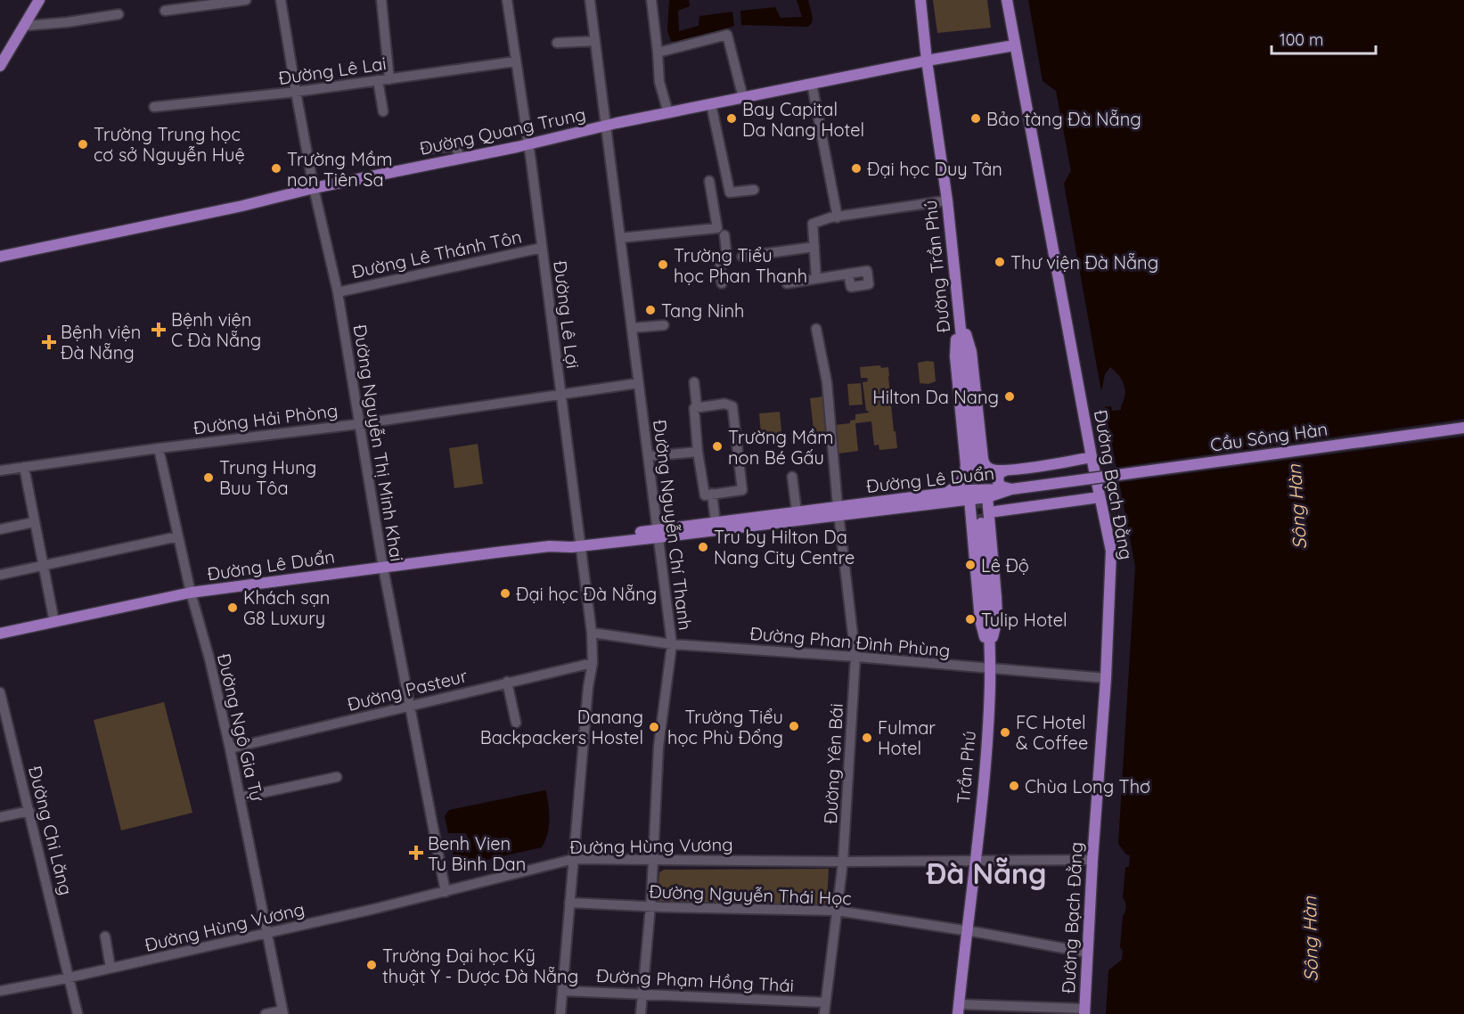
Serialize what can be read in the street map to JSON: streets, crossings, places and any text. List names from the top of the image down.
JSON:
{
  "streets": {
    "main road": [
      "Đường Quang Trung",
      "Đường Trần Phú",
      "Cầu Sông Hàn",
      "Đường Lê Duẩn",
      "Đường Bạch Đằng",
      "Trần Phú"
    ],
    "street": [
      "Đường Lê Lai",
      "Đường Lê Thánh Tôn",
      "Đường Lê Lợi",
      "Đường Hải Phòng",
      "Đường Nguyễn Thị Minh Khai",
      "Đường Nguyễn Chí Thanh",
      "Đường Phan Đình Phùng",
      "Đường Pasteur",
      "Đường Ngô Gia Tự",
      "Đường Yên Bái",
      "Đường Chi Lăng",
      "Đường Hùng Vương",
      "Đường Nguyễn Thái Học",
      "Đường Phạm Hồng Thái"
    ]
  },
  "crossings": [
    ["Đường Lê Lai", "Đường Lê Lợi"],
    ["Đường Lê Lai", "Đường Nguyễn Thị Minh Khai"],
    ["Đường Quang Trung", "Đường Trần Phú"],
    ["Đường Quang Trung", "Đường Lê Lợi"],
    ["Đường Quang Trung", "Đường Nguyễn Thị Minh Khai"],
    ["Đường Quang Trung", "Đường Bạch Đằng"],
    ["Đường Quang Trung", "Đường Nguyễn Chí Thanh"],
    ["Đường Lê Thánh Tôn", "Đường Lê Lợi"],
    ["Đường Lê Thánh Tôn", "Đường Nguyễn Thị Minh Khai"],
    ["Đường Lê Lợi", "Đường Hải Phòng"],
    ["Đường Lê Lợi", "Đường Lê Duẩn"],
    ["Đường Lê Lợi", "Đường Phan Đình Phùng"],
    ["Đường Lê Lợi", "Đường Pasteur"],
    ["Đường Lê Lợi", "Đường Hùng Vương"],
    ["Đường Lê Lợi", "Đường Nguyễn Thái Học"],
    ["Đường Lê Lợi", "Đường Phạm Hồng Thái"],
    ["Đường Hải Phòng", "Đường Nguyễn Thị Minh Khai"],
    ["Đường Hải Phòng", "Đường Nguyễn Chí Thanh"],
    ["Đường Hải Phòng", "Đường Ngô Gia Tự"],
    ["Cầu Sông Hàn", "Đường Lê Duẩn"],
    ["Đường Nguyễn Thị Minh Khai", "Đường Lê Duẩn"],
    ["Đường Nguyễn Thị Minh Khai", "Đường Pasteur"],
    ["Đường Nguyễn Thị Minh Khai", "Đường Hùng Vương"],
    ["Đường Lê Duẩn", "Đường Nguyễn Chí Thanh"],
    ["Đường Lê Duẩn", "Đường Ngô Gia Tự"],
    ["Đường Lê Duẩn", "Đường Yên Bái"],
    ["Đường Lê Duẩn", "Trần Phú"],
    ["Đường Bạch Đằng", "Đường Phan Đình Phùng"],
    ["Đường Bạch Đằng", "Đường Hùng Vương"],
    ["Đường Bạch Đằng", "Đường Nguyễn Thái Học"],
    ["Đường Nguyễn Chí Thanh", "Đường Phan Đình Phùng"],
    ["Đường Nguyễn Chí Thanh", "Đường Hùng Vương"],
    ["Đường Nguyễn Chí Thanh", "Đường Nguyễn Thái Học"],
    ["Đường Nguyễn Chí Thanh", "Đường Phạm Hồng Thái"],
    ["Đường Phan Đình Phùng", "Đường Yên Bái"],
    ["Đường Phan Đình Phùng", "Trần Phú"],
    ["Đường Pasteur", "Đường Ngô Gia Tự"],
    ["Đường Ngô Gia Tự", "Đường Hùng Vương"],
    ["Đường Yên Bái", "Đường Hùng Vương"],
    ["Đường Yên Bái", "Đường Nguyễn Thái Học"],
    ["Đường Yên Bái", "Đường Phạm Hồng Thái"],
    ["Trần Phú", "Đường Hùng Vương"],
    ["Trần Phú", "Đường Nguyễn Thái Học"],
    ["Đường Chi Lăng", "Đường Hùng Vương"]
  ],
  "districts": ["Đà Nẵng"],
  "water": ["Sông Hàn"],
  "places": {
    "other": [
      "Bay Capital Da Nang Hotel",
      "Bảo tàng Đà Nẵng",
      "Trường Trung học cơ sở Nguyễn Huệ",
      "Trường Mầm non Tiên Sa",
      "Đại học Duy Tân",
      "Thư viện Đà Nẵng",
      "Trường Tiểu học Phan Thanh",
      "Tang Ninh",
      "Hilton Da Nang",
      "Trường Mầm non Bé Gấu",
      "Trung Hung Buu Tôa",
      "Tru by Hilton Da Nang City Centre",
      "Lê Độ",
      "Đại học Đà Nẵng",
      "Khách sạn G8 Luxury",
      "Tulip Hotel",
      "Trường Tiểu học Phù Đổng",
      "Danang Backpackers Hostel",
      "FC Hotel & Coffee",
      "Fulmar Hotel",
      "Chùa Long Thơ",
      "Trường Đại học Kỹ thuật Y - Dược Đà Nẵng"
    ],
    "health": ["Bệnh viện C Đà Nẵng", "Bệnh viện Đà Nẵng", "Benh Vien Tu Binh Dan"]
  },
  "scale_bar": "100 m"
}
